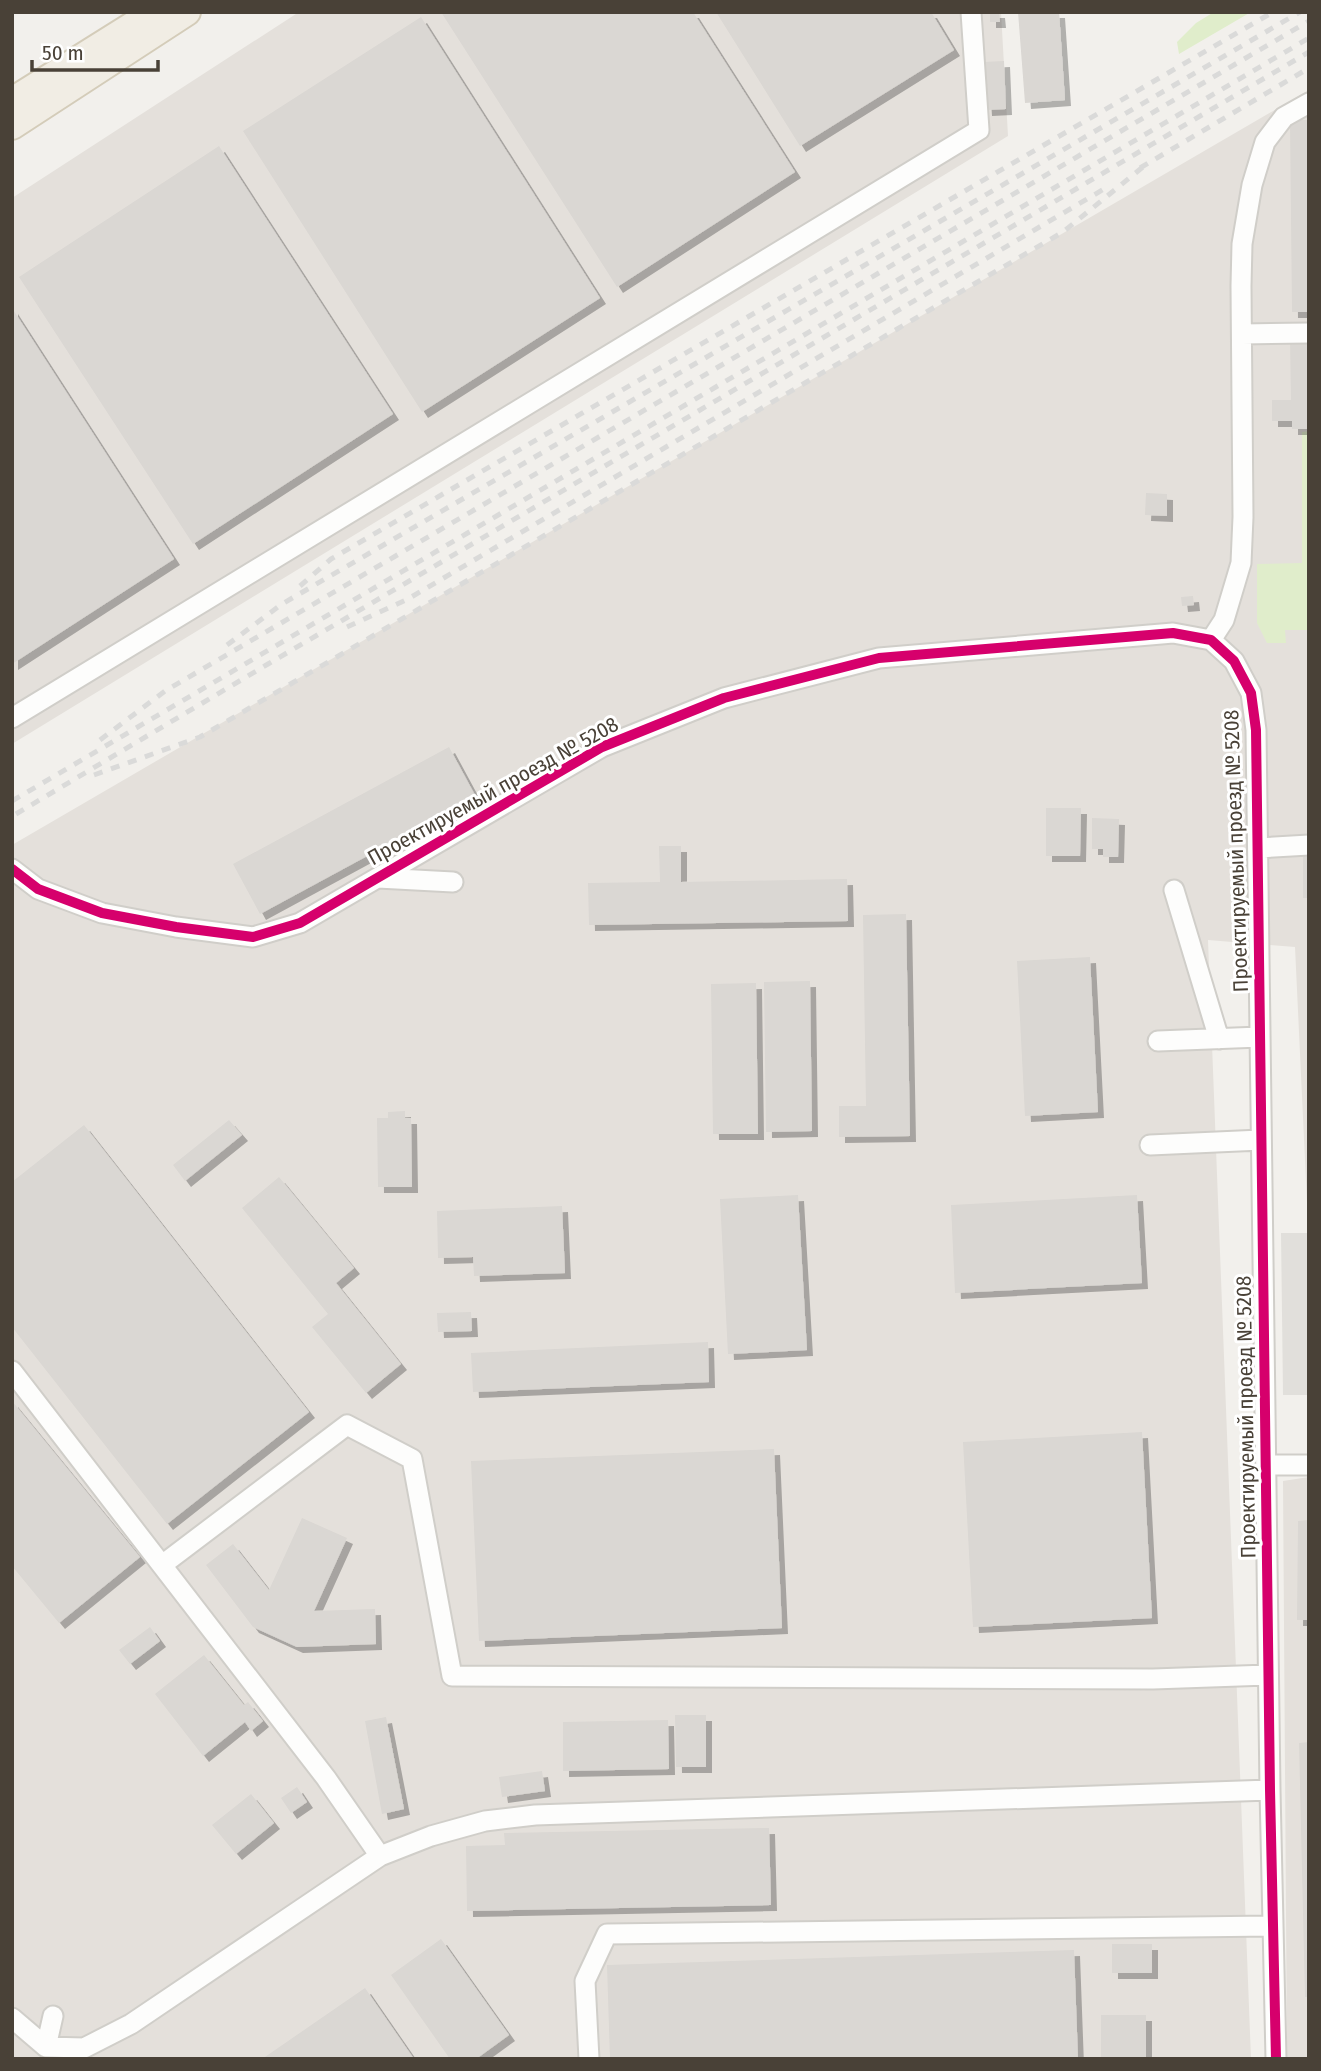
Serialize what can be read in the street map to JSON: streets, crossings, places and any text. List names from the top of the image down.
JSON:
{
  "streets": {
    "street": ["Проектируемый проезд № 5208"]
  },
  "scale_bar": "50 m"
}
